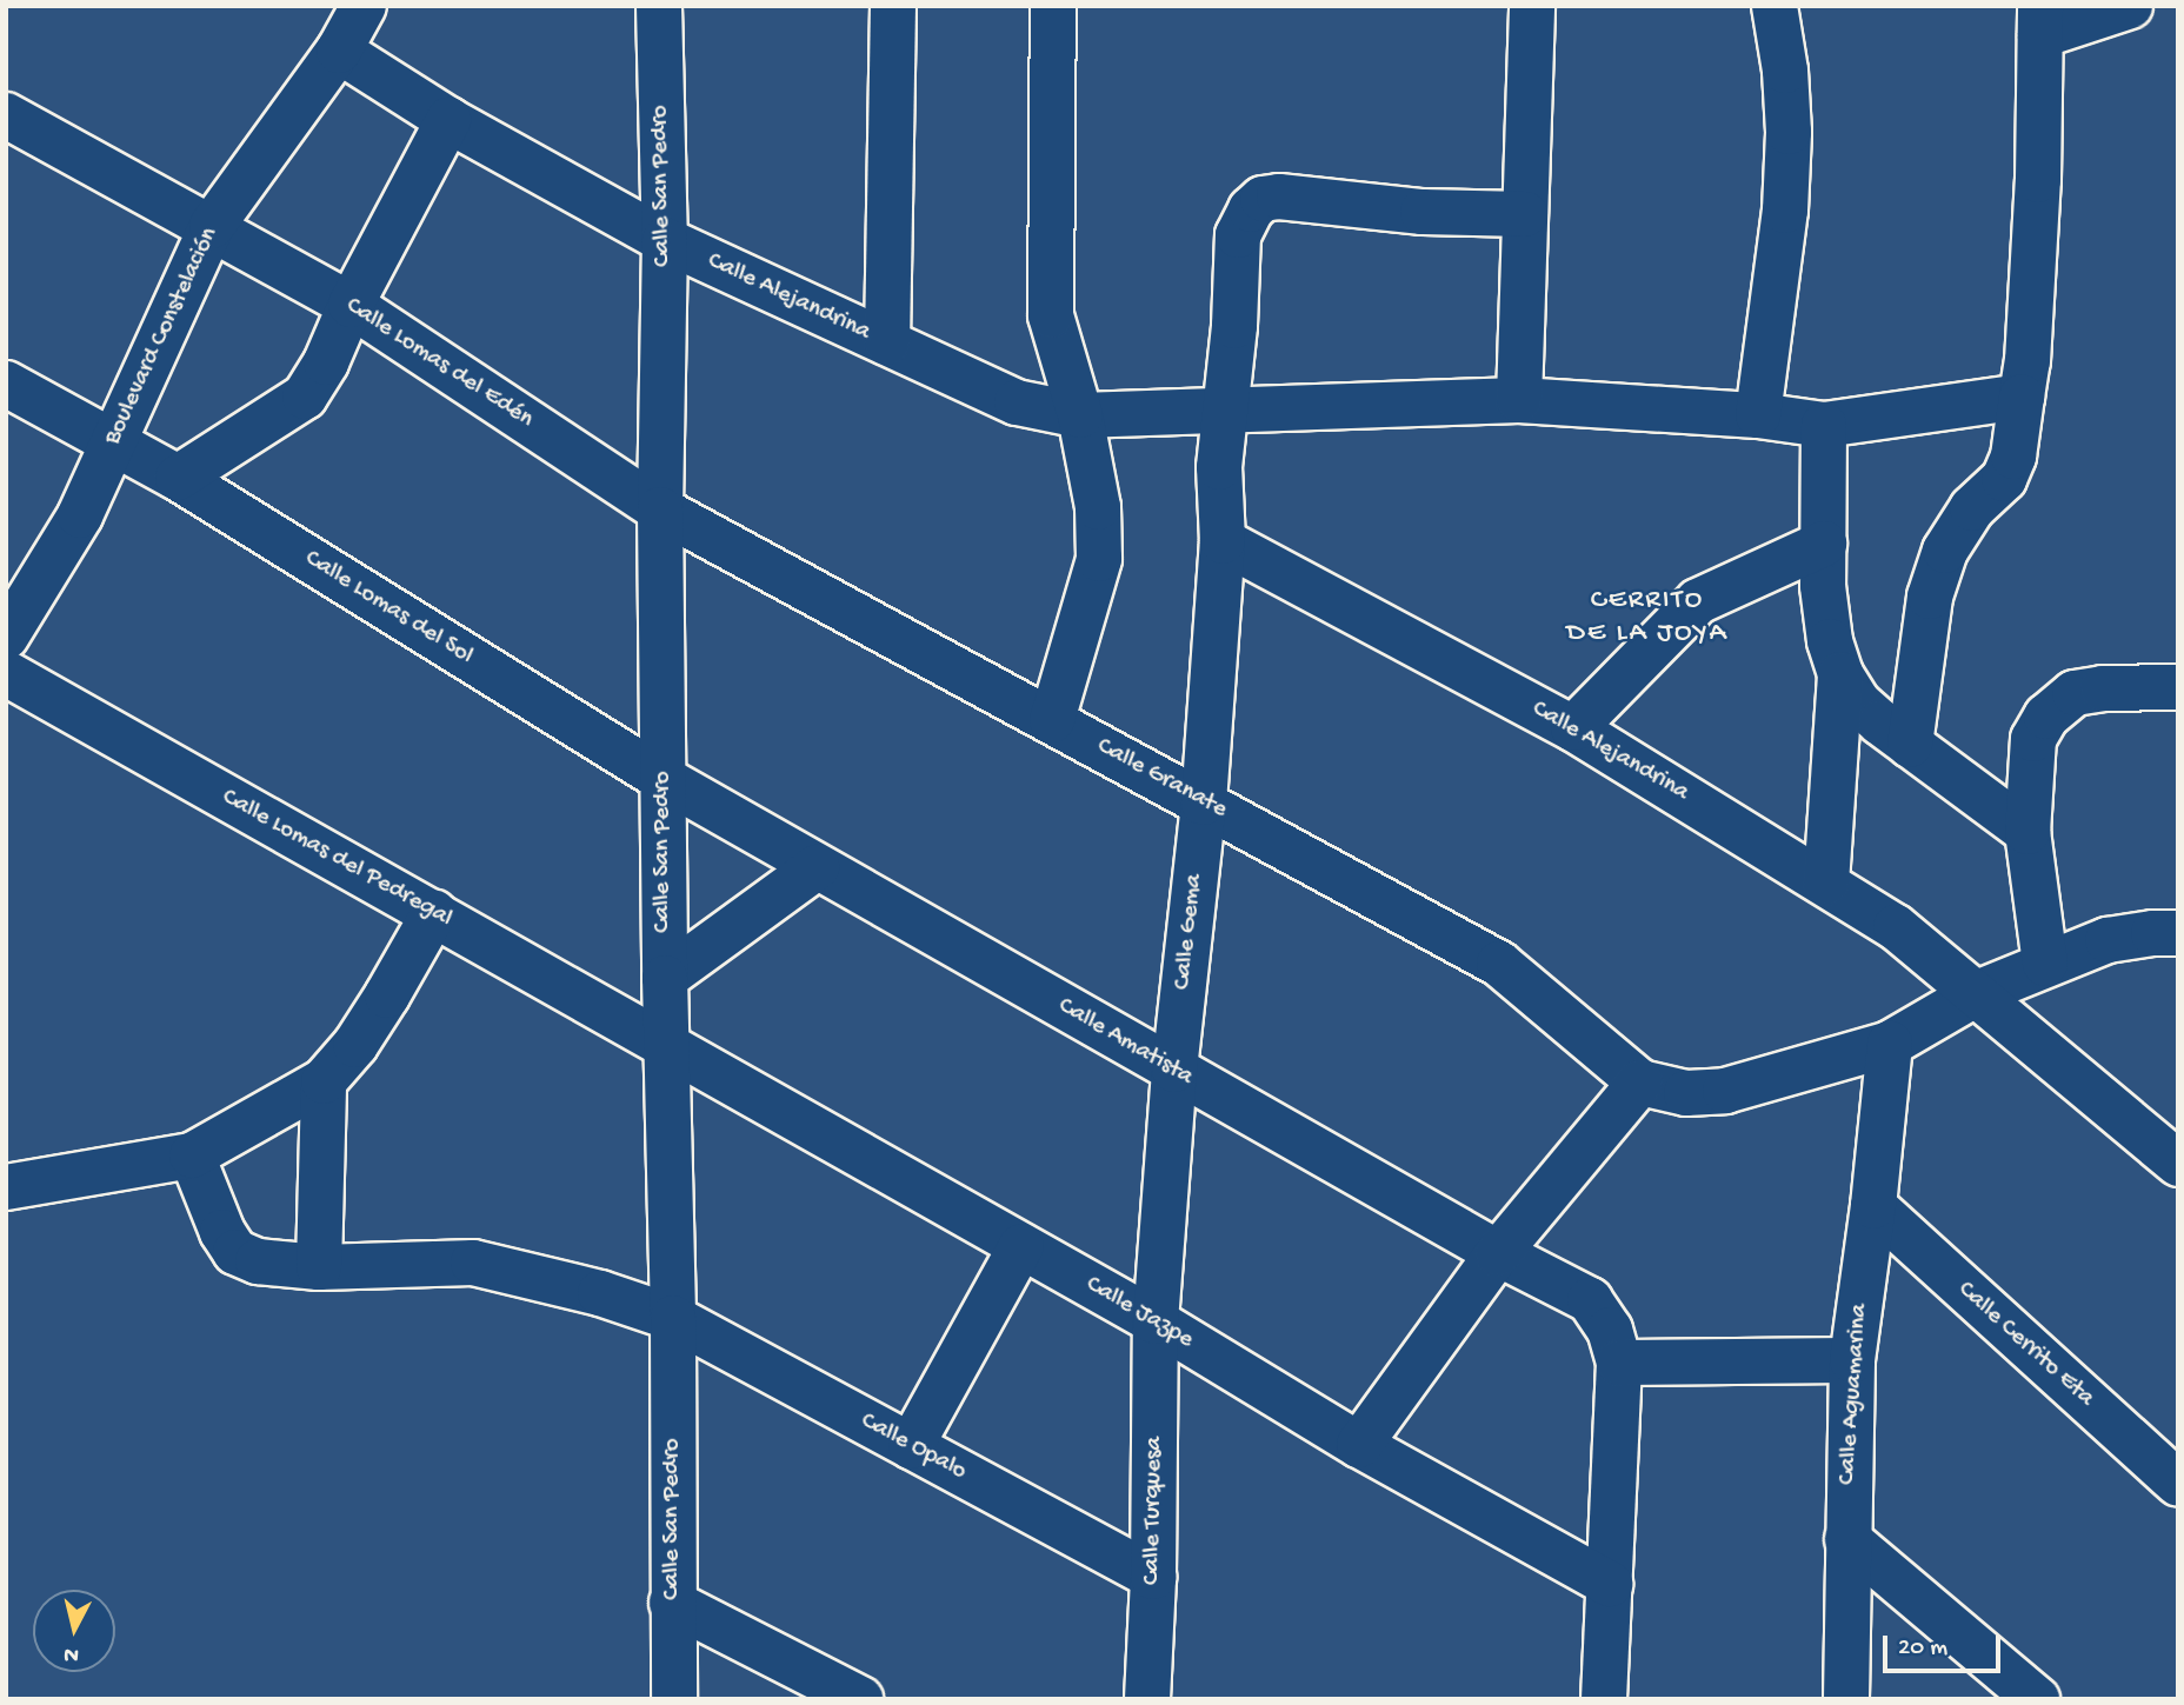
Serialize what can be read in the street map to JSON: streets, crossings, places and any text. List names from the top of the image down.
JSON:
{
  "streets": {
    "street": [
      "Calle San Pedro",
      "Calle Alejandrina",
      "Boulevard Constelación",
      "Calle Lomas del Edén",
      "Calle Lomas del Sol",
      "Calle Granate",
      "Calle Lomas del Pedregal",
      "Calle Gema",
      "Calle Amatista",
      "Calle Jazpe",
      "Calle Cerrito Eta",
      "Calle Aguamarina",
      "Calle Opalo",
      "Calle Turquesa"
    ]
  },
  "crossings": [
    ["Calle San Pedro", "Calle Alejandrina"],
    ["Calle San Pedro", "Calle Lomas del Edén"],
    ["Calle San Pedro", "Calle Lomas del Sol"],
    ["Calle San Pedro", "Calle Granate"],
    ["Calle San Pedro", "Calle Lomas del Pedregal"],
    ["Calle San Pedro", "Calle Amatista"],
    ["Calle San Pedro", "Calle Jazpe"],
    ["Calle San Pedro", "Calle Opalo"],
    ["Calle Alejandrina", "Boulevard Constelación"],
    ["Calle Alejandrina", "Calle Gema"],
    ["Boulevard Constelación", "Calle Lomas del Edén"],
    ["Boulevard Constelación", "Calle Lomas del Sol"],
    ["Calle Lomas del Edén", "Calle Granate"],
    ["Calle Lomas del Sol", "Calle Amatista"],
    ["Calle Granate", "Calle Gema"],
    ["Calle Lomas del Pedregal", "Calle Jazpe"],
    ["Calle Gema", "Calle Amatista"],
    ["Calle Gema", "Calle Jazpe"],
    ["Calle Gema", "Calle Turquesa"],
    ["Calle Jazpe", "Calle Turquesa"],
    ["Calle Cerrito Eta", "Calle Aguamarina"],
    ["Calle Opalo", "Calle Turquesa"]
  ],
  "districts": ["CERRITO DE LA JOYA"],
  "scale_bar": "20 m",
  "north": "bottom"
}
